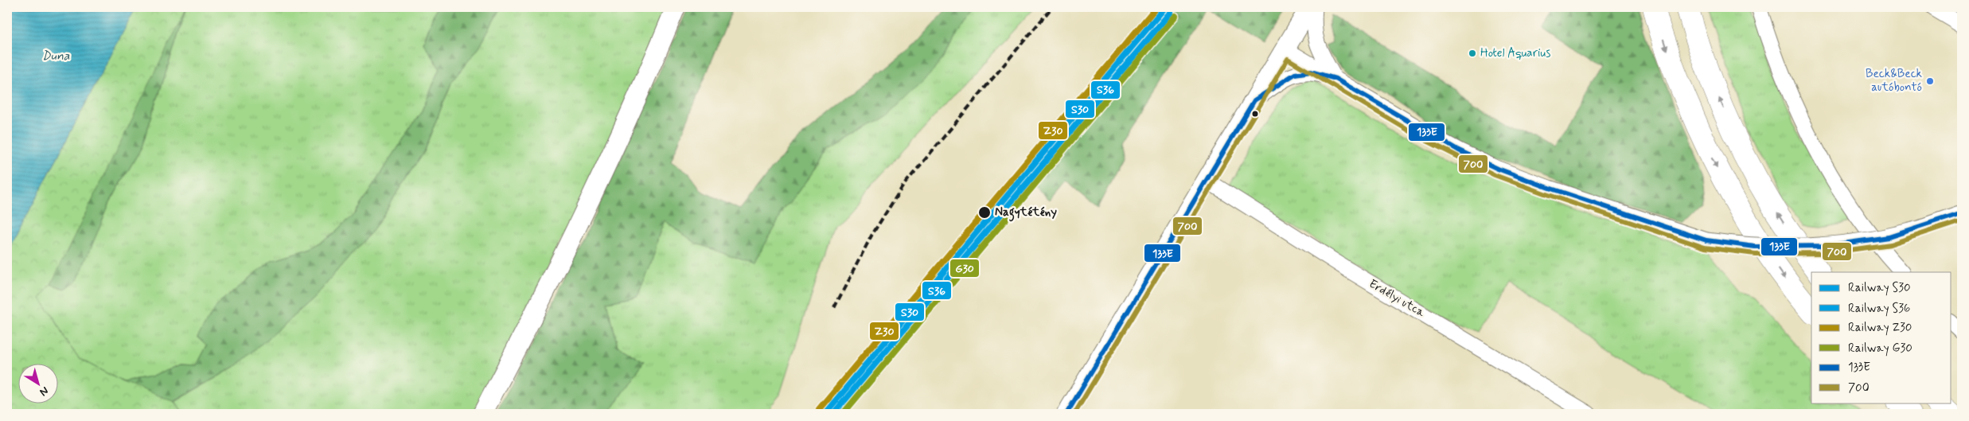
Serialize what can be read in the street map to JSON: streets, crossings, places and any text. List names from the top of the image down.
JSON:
{
  "streets": {
    "street": ["Erdélyi utca"]
  },
  "water": ["Duna"],
  "places": ["Hotel Aquarius", "Beck&Beck autóbontó", "Nagytétény"],
  "lines": [
    "rail line S30",
    "rail line Z30",
    "rail line S36",
    "rail line G30",
    "transit line 700",
    "transit line 133E"
  ],
  "legend": [
    "Railway S30",
    "Railway S36",
    "Railway Z30",
    "Railway G30",
    "133E",
    "700"
  ],
  "north": "bottom right"
}
